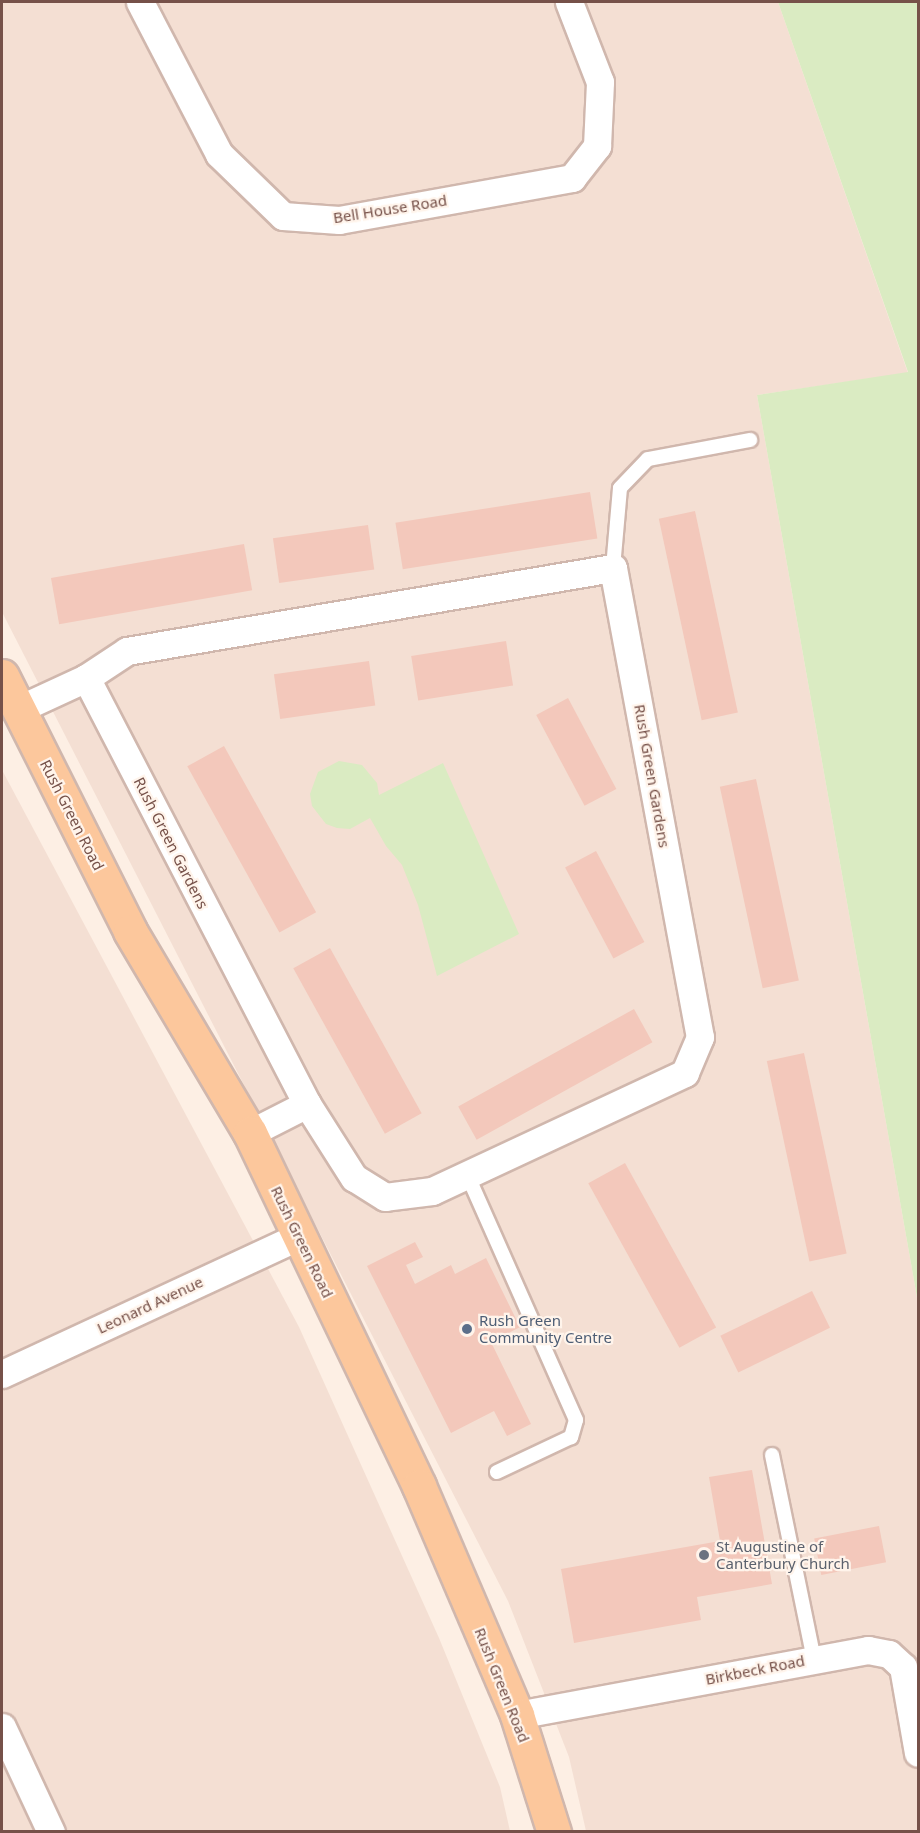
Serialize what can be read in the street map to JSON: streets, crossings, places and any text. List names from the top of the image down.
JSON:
{
  "streets": {
    "main road": ["Rush Green Road"],
    "street": [
      "Bell House Road",
      "Rush Green Gardens",
      "Leonard Avenue",
      "Birkbeck Road"
    ]
  },
  "crossings": [
    ["Rush Green Road", "Leonard Avenue"],
    ["Rush Green Road", "Birkbeck Road"]
  ],
  "places": ["Rush Green Community Centre", "St Augustine of Canterbury Church"]
}
